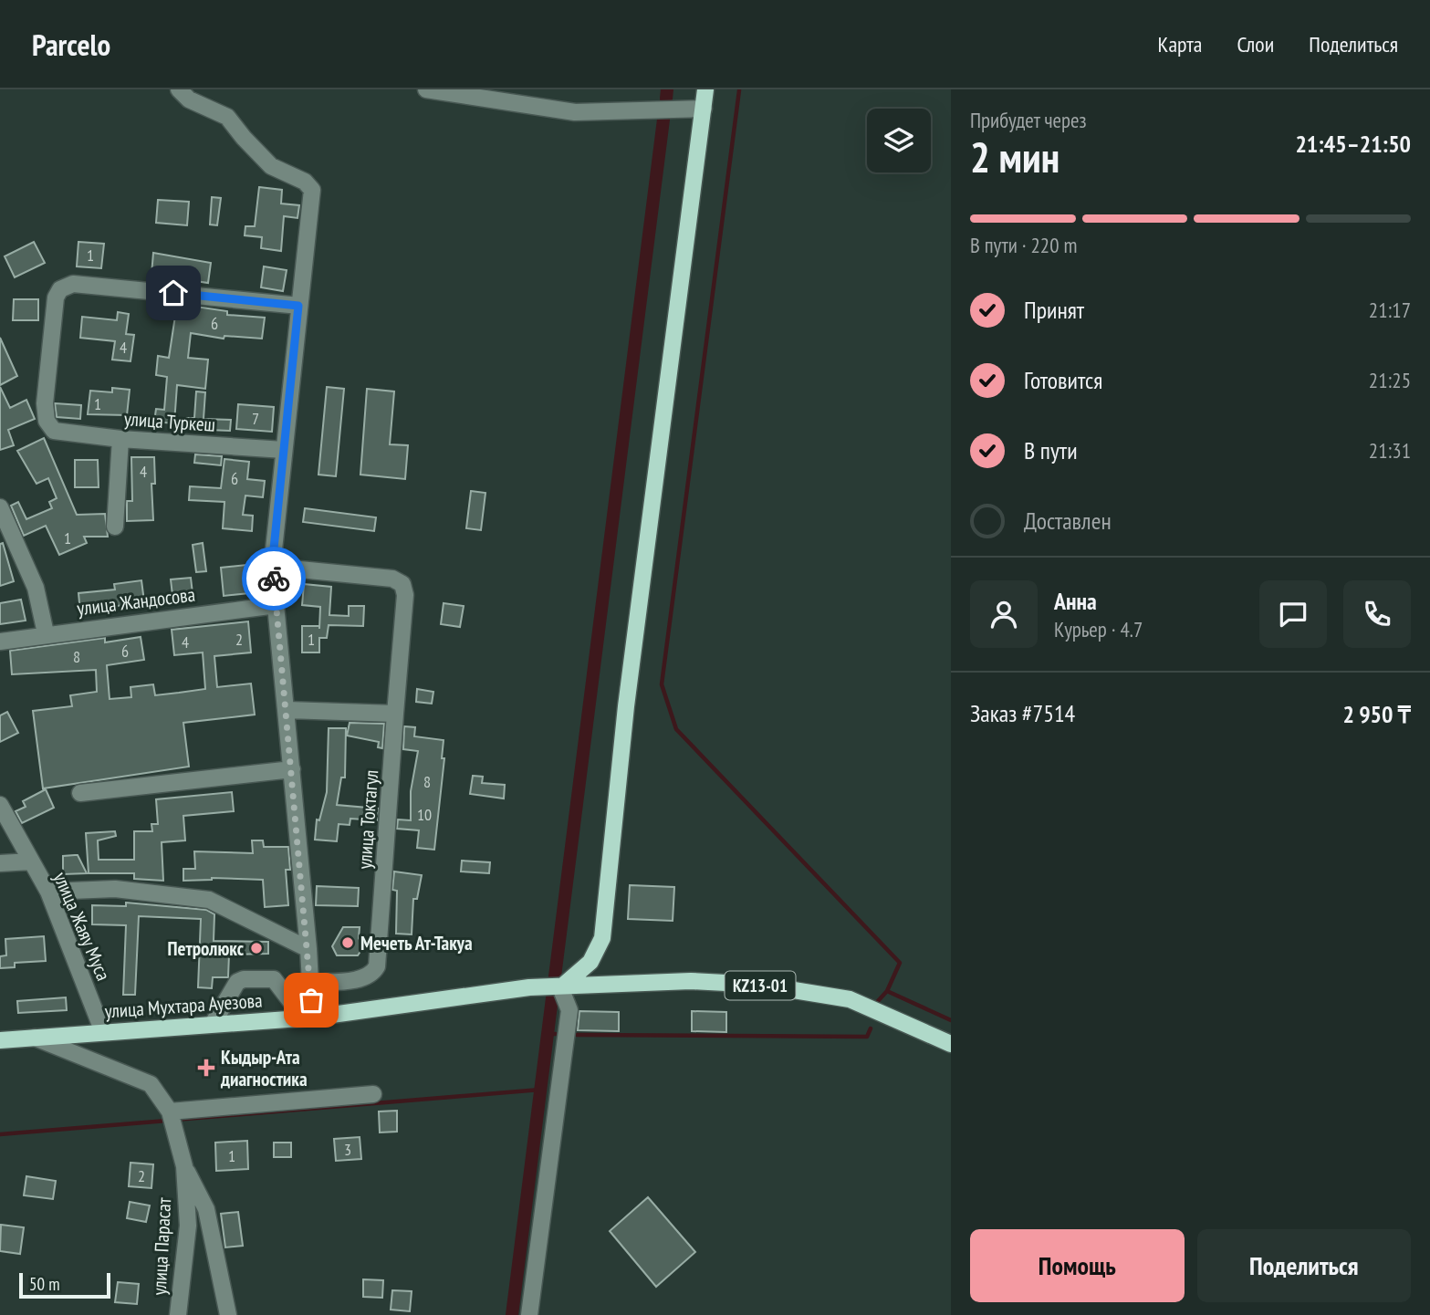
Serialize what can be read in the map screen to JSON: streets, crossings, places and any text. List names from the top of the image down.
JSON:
{
  "streets": {
    "main road": ["KZ13-01", "улица Мухтара Ауезова"],
    "street": [
      "улица Туркеш",
      "улица Жандосова",
      "улица Токтагул",
      "улица Жаяу Муса",
      "улица Парасат"
    ]
  },
  "crossings": [
    ["улица Жаяу Муса", "улица Мухтара Ауезова"],
    ["KZ13-01", "улица Мухтара Ауезова"],
    ["улица Мухтара Ауезова", "улица Парасат"]
  ],
  "places": {
    "other": ["Мечеть Ат-Такуа", "Петролюкс"],
    "health": ["Кыдыр-Ата диагностика"]
  },
  "house_numbers": [
    "1",
    "6",
    "4",
    "1",
    "7",
    "4",
    "6",
    "1",
    "2",
    "1",
    "4",
    "6",
    "8",
    "8",
    "10",
    "3",
    "1",
    "2"
  ],
  "scale_bar": "50 m",
  "page": {
    "header": "Parcelo",
    "nav": ["Карта", "Слои", "Поделиться"],
    "heading": ["2 мин", "Прибудет через", "21:45–21:50"],
    "panel": [
      "Анна",
      "Курьер · 4.7",
      "Заказ #7514",
      "2 950 ₸"
    ],
    "bar": "В пути · 220 m",
    "list": [
      ["Принят", "21:17"],
      ["Готовится", "21:25"],
      ["В пути", "21:31"],
      "Доставлен"
    ],
    "buttons": ["Помощь", "Поделиться"],
    "scale": "50 m"
  }
}
